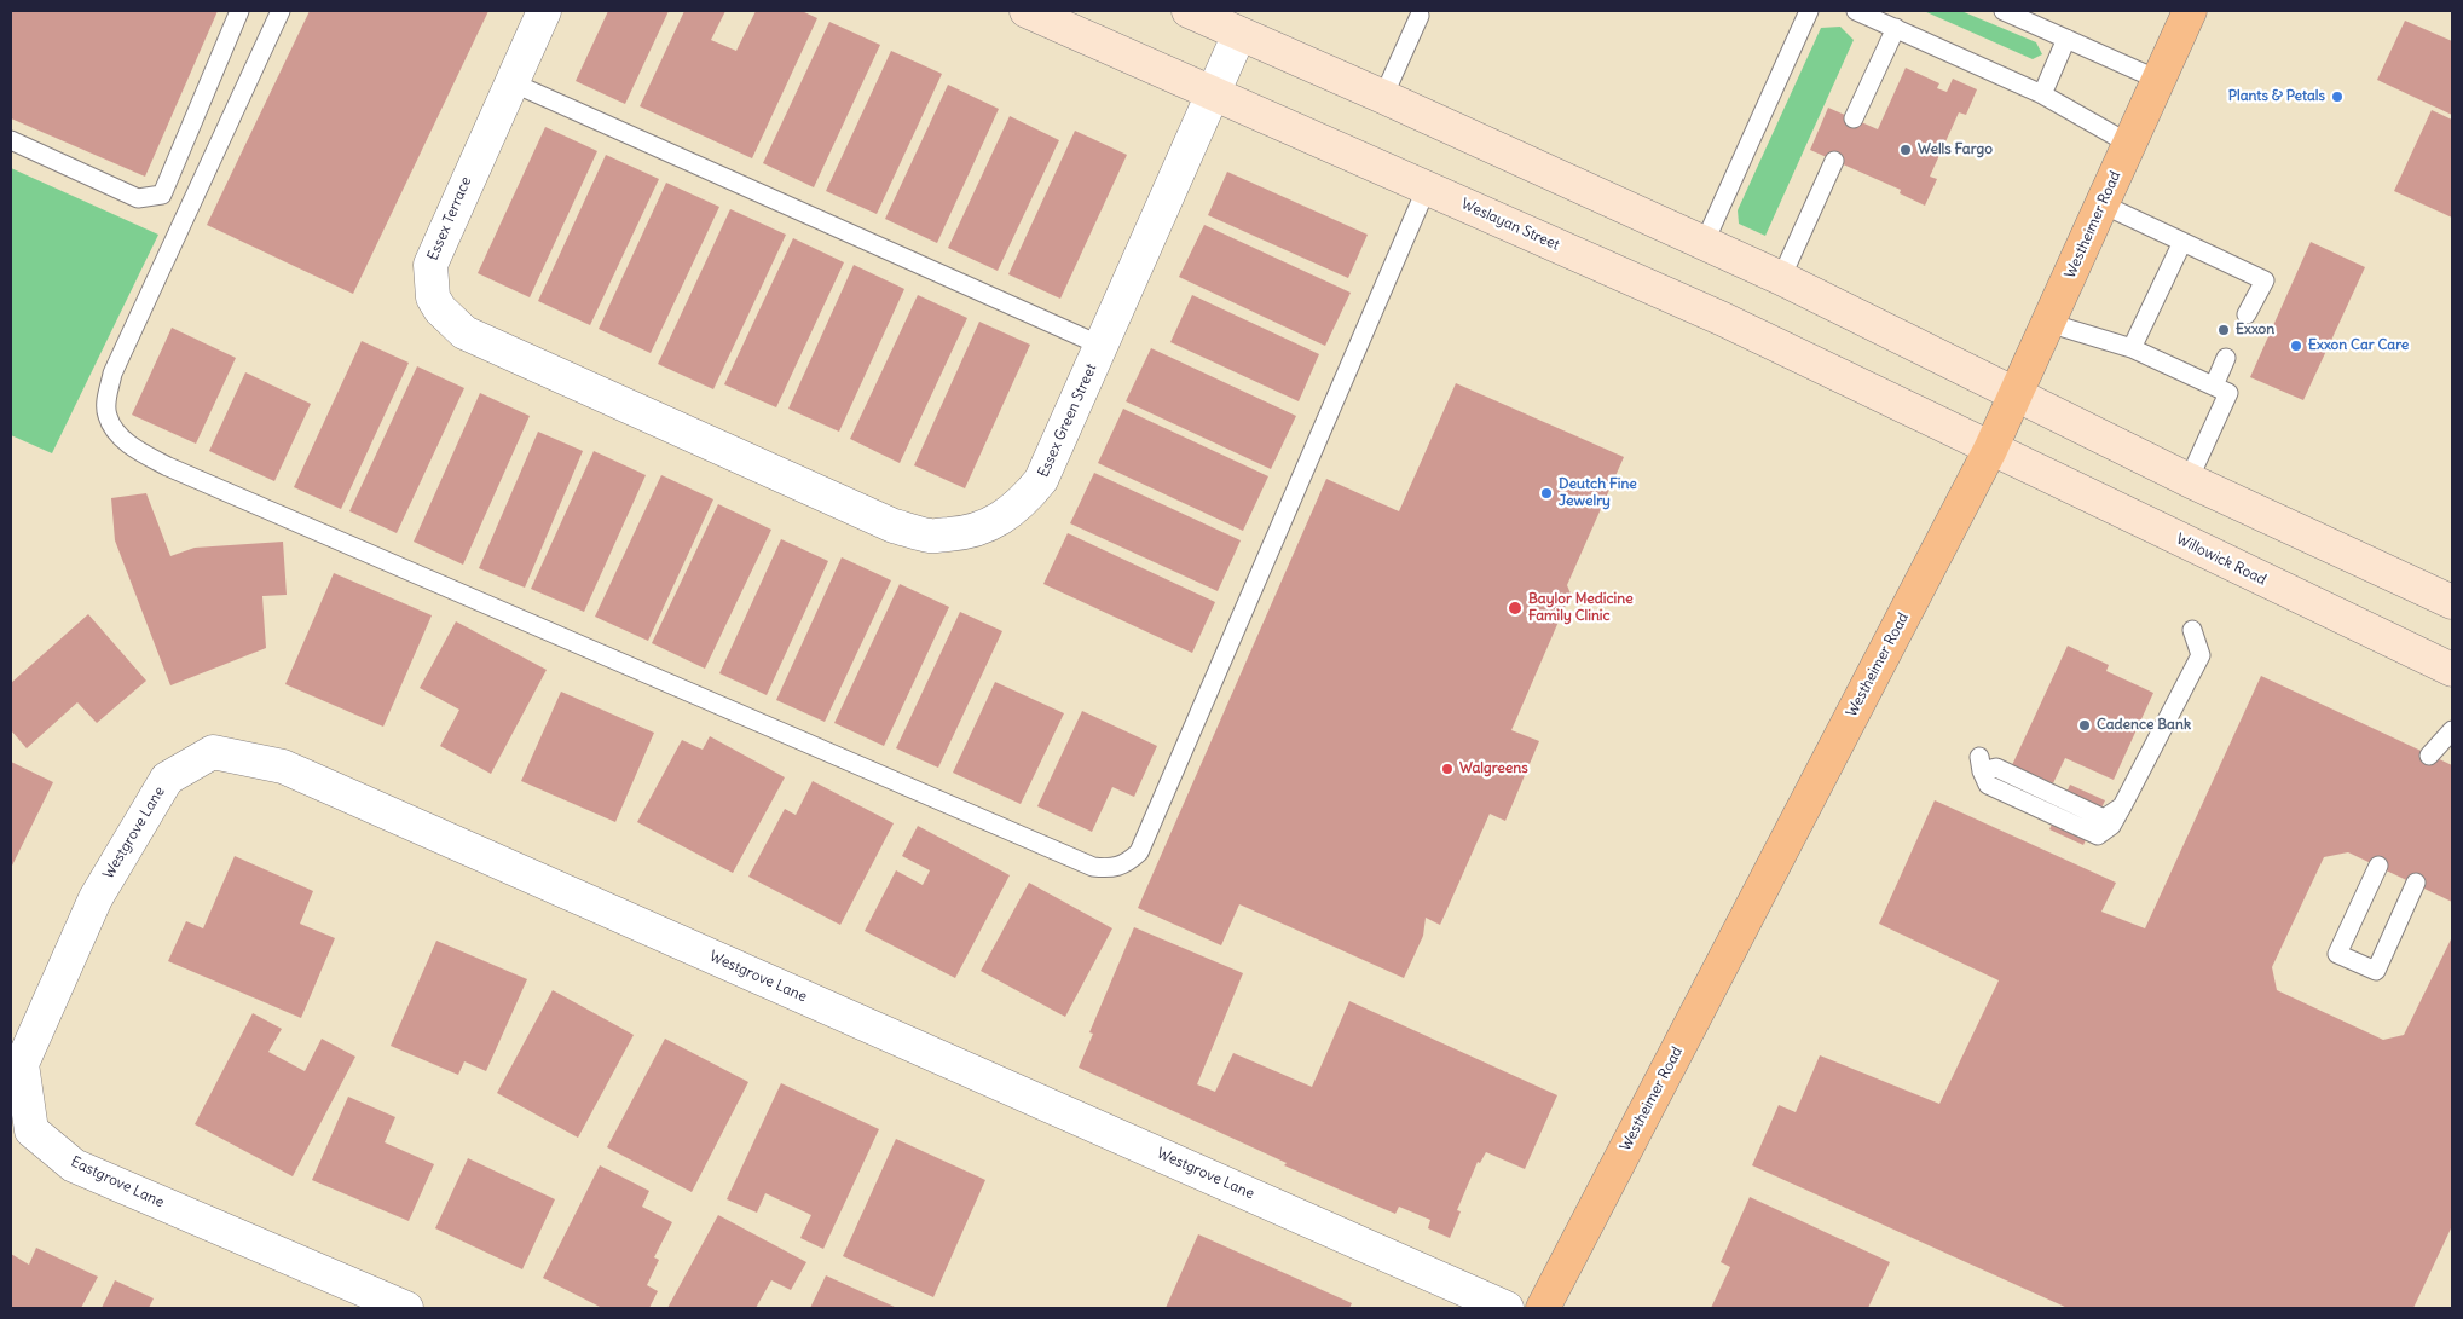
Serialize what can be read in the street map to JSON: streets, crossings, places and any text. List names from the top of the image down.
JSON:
{
  "streets": {
    "main road": ["Weslayan Street", "Westheimer Road", "Willowick Road"],
    "street": [
      "Essex Terrace",
      "Essex Green Street",
      "Westgrove Lane",
      "Eastgrove Lane"
    ]
  },
  "crossings": [
    ["Essex Terrace", "Essex Green Street"],
    ["Weslayan Street", "Westheimer Road"],
    ["Weslayan Street", "Essex Green Street"],
    ["Weslayan Street", "Willowick Road"],
    ["Westheimer Road", "Willowick Road"],
    ["Westgrove Lane", "Eastgrove Lane"]
  ],
  "places": [
    "Plants & Petals",
    "Wells Fargo",
    "Exxon",
    "Exxon Car Care",
    "Deutch Fine Jewelry",
    "Baylor Medicine Family Clinic",
    "Cadence Bank",
    "Walgreens"
  ]
}
